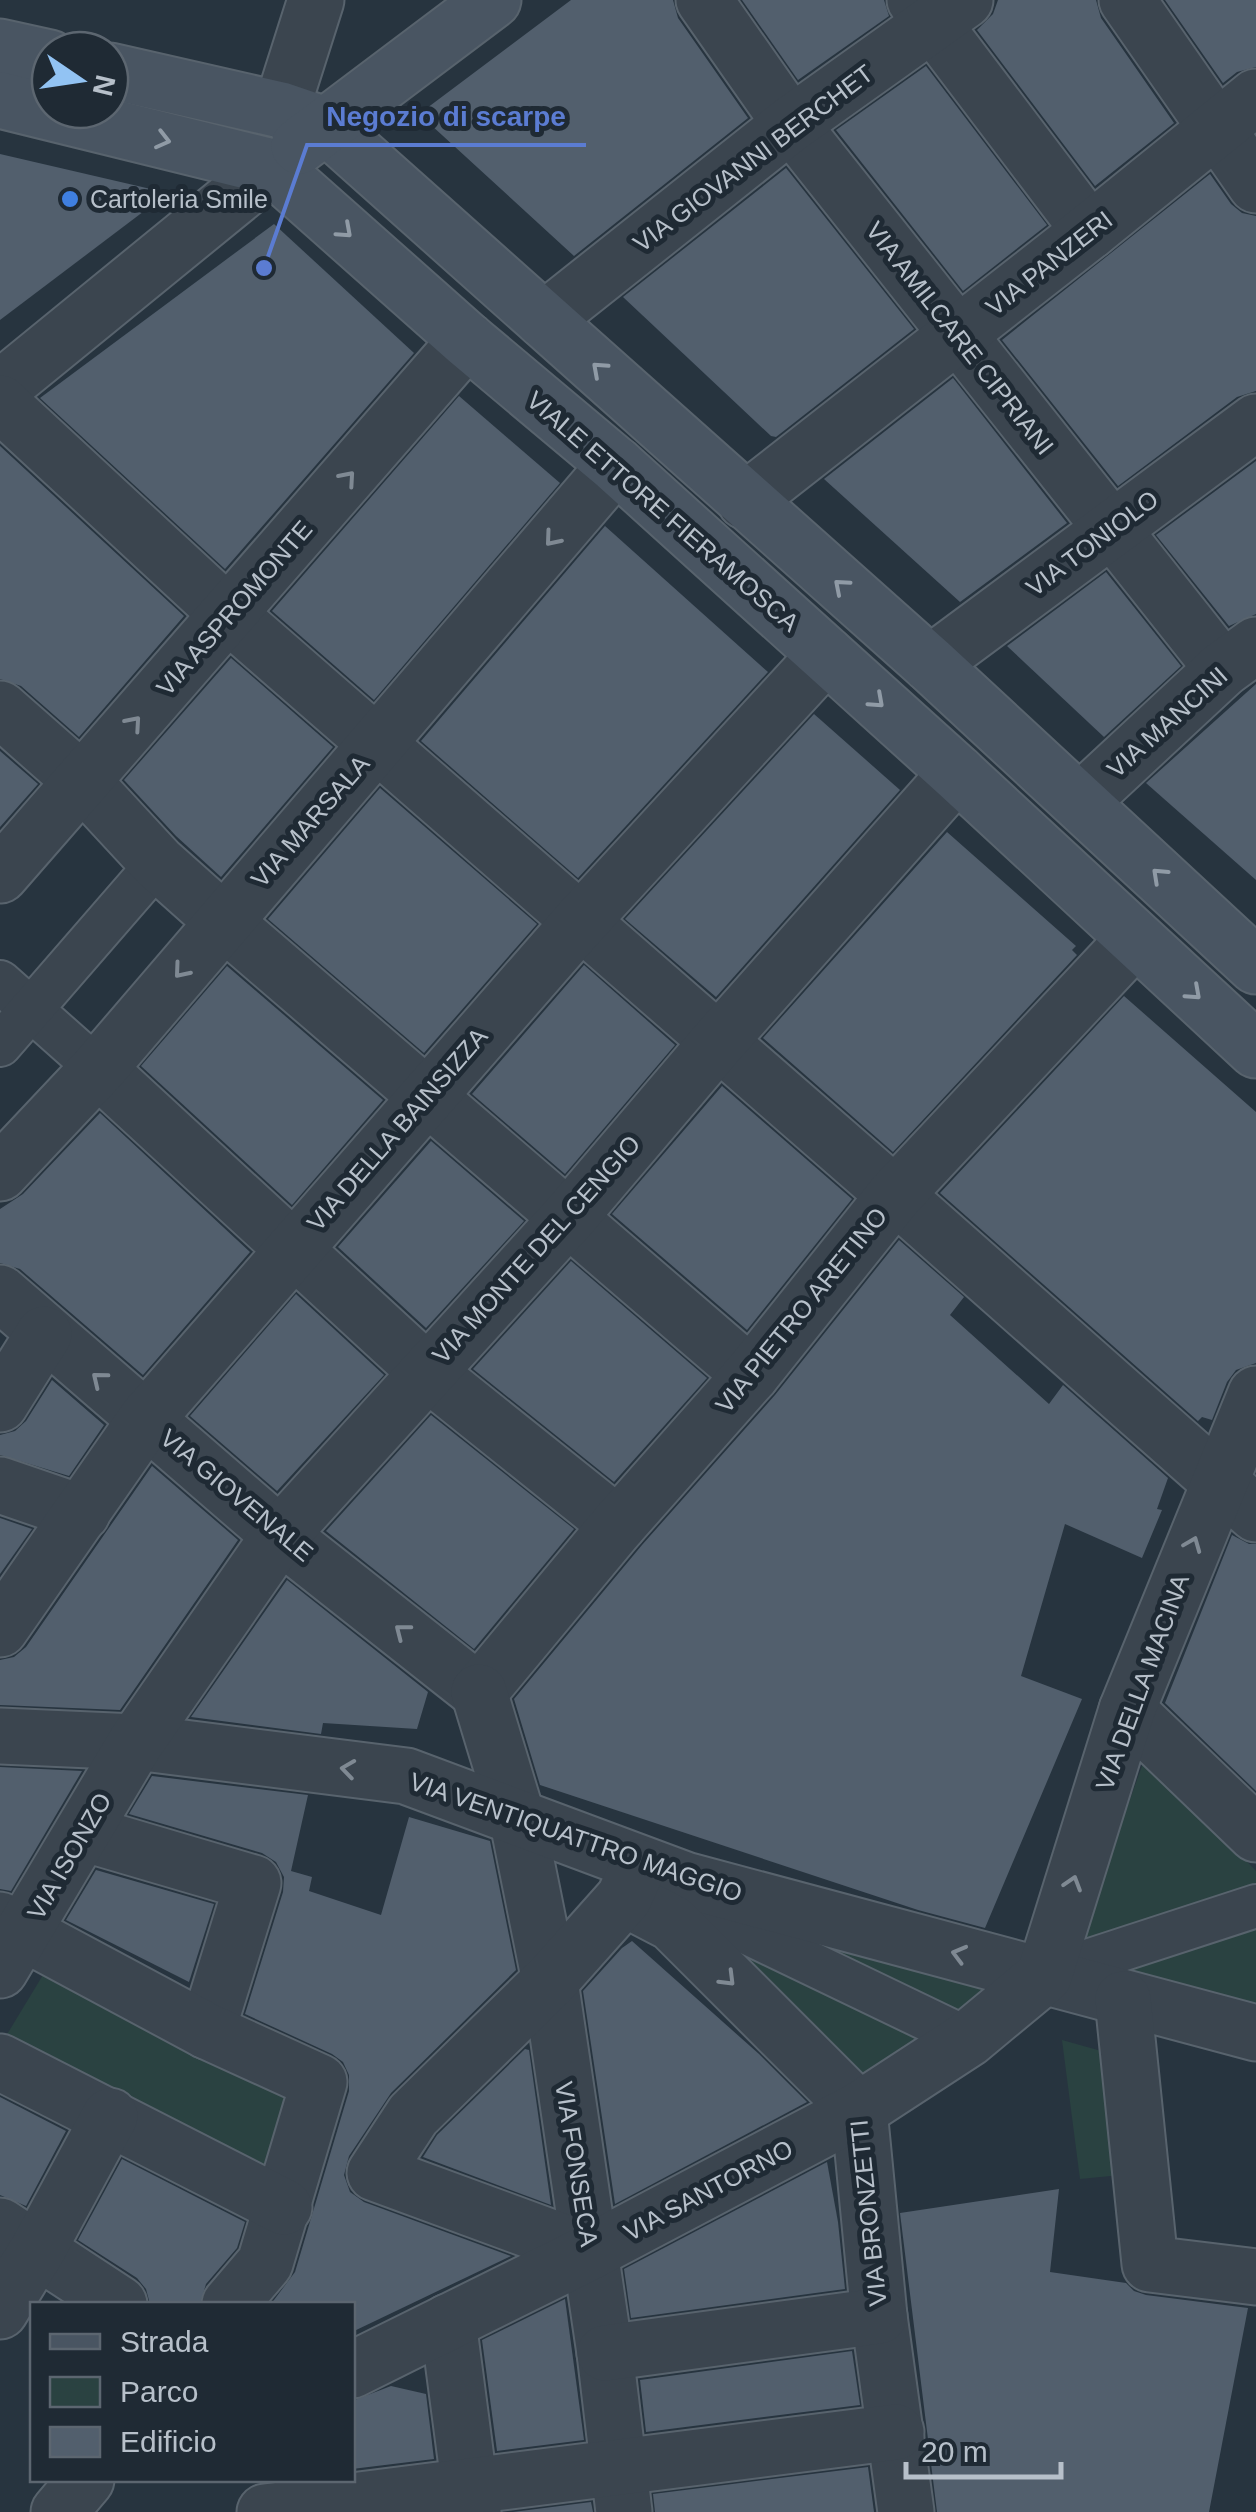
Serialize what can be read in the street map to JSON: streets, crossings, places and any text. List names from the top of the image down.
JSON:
{
  "streets": {
    "main road": ["VIALE ETTORE FIERAMOSCA"],
    "street": [
      "VIA GIOVANNI BERCHET",
      "VIA PANZERI",
      "VIA AMILCARE CIPRIANI",
      "VIA TONIOLO",
      "VIA ASPROMONTE",
      "VIA MANCINI",
      "VIA MARSALA",
      "VIA DELLA BAINSIZZA",
      "VIA MONTE DEL CENGIO",
      "VIA PIETRO ARETINO",
      "VIA GIOVENALE",
      "VIA DELLA MACINA",
      "VIA VENTIQUATTRO MAGGIO",
      "VIA ISONZO",
      "VIA FONSECA",
      "VIA SANTORNO",
      "VIA BRONZETTI"
    ]
  },
  "crossings": [
    ["VIA GIOVANNI BERCHET", "VIA AMILCARE CIPRIANI"],
    ["VIA PANZERI", "VIA AMILCARE CIPRIANI"],
    ["VIA AMILCARE CIPRIANI", "VIA TONIOLO"],
    ["VIA AMILCARE CIPRIANI", "VIA MANCINI"],
    ["VIALE ETTORE FIERAMOSCA", "VIA ASPROMONTE"],
    ["VIALE ETTORE FIERAMOSCA", "VIA MARSALA"],
    ["VIALE ETTORE FIERAMOSCA", "VIA DELLA BAINSIZZA"],
    ["VIALE ETTORE FIERAMOSCA", "VIA MONTE DEL CENGIO"],
    ["VIALE ETTORE FIERAMOSCA", "VIA PIETRO ARETINO"],
    ["VIA DELLA BAINSIZZA", "VIA GIOVENALE"],
    ["VIA MONTE DEL CENGIO", "VIA GIOVENALE"],
    ["VIA MONTE DEL CENGIO", "VIA VENTIQUATTRO MAGGIO"],
    ["VIA MONTE DEL CENGIO", "VIA ISONZO"],
    ["VIA PIETRO ARETINO", "VIA GIOVENALE"],
    ["VIA PIETRO ARETINO", "VIA FONSECA"],
    ["VIA GIOVENALE", "VIA FONSECA"],
    ["VIA DELLA MACINA", "VIA VENTIQUATTRO MAGGIO"],
    ["VIA DELLA MACINA", "VIA SANTORNO"],
    ["VIA VENTIQUATTRO MAGGIO", "VIA ISONZO"],
    ["VIA VENTIQUATTRO MAGGIO", "VIA FONSECA"],
    ["VIA VENTIQUATTRO MAGGIO", "VIA SANTORNO"],
    ["VIA VENTIQUATTRO MAGGIO", "VIA BRONZETTI"],
    ["VIA FONSECA", "VIA SANTORNO"],
    ["VIA SANTORNO", "VIA BRONZETTI"]
  ],
  "one_way": ["VIA DELLA MACINA"],
  "places": ["Cartoleria Smile", "Negozio di scarpe"],
  "legend": ["Strada", "Parco", "Edificio"],
  "scale_bar": "20 m",
  "north": "right"
}
